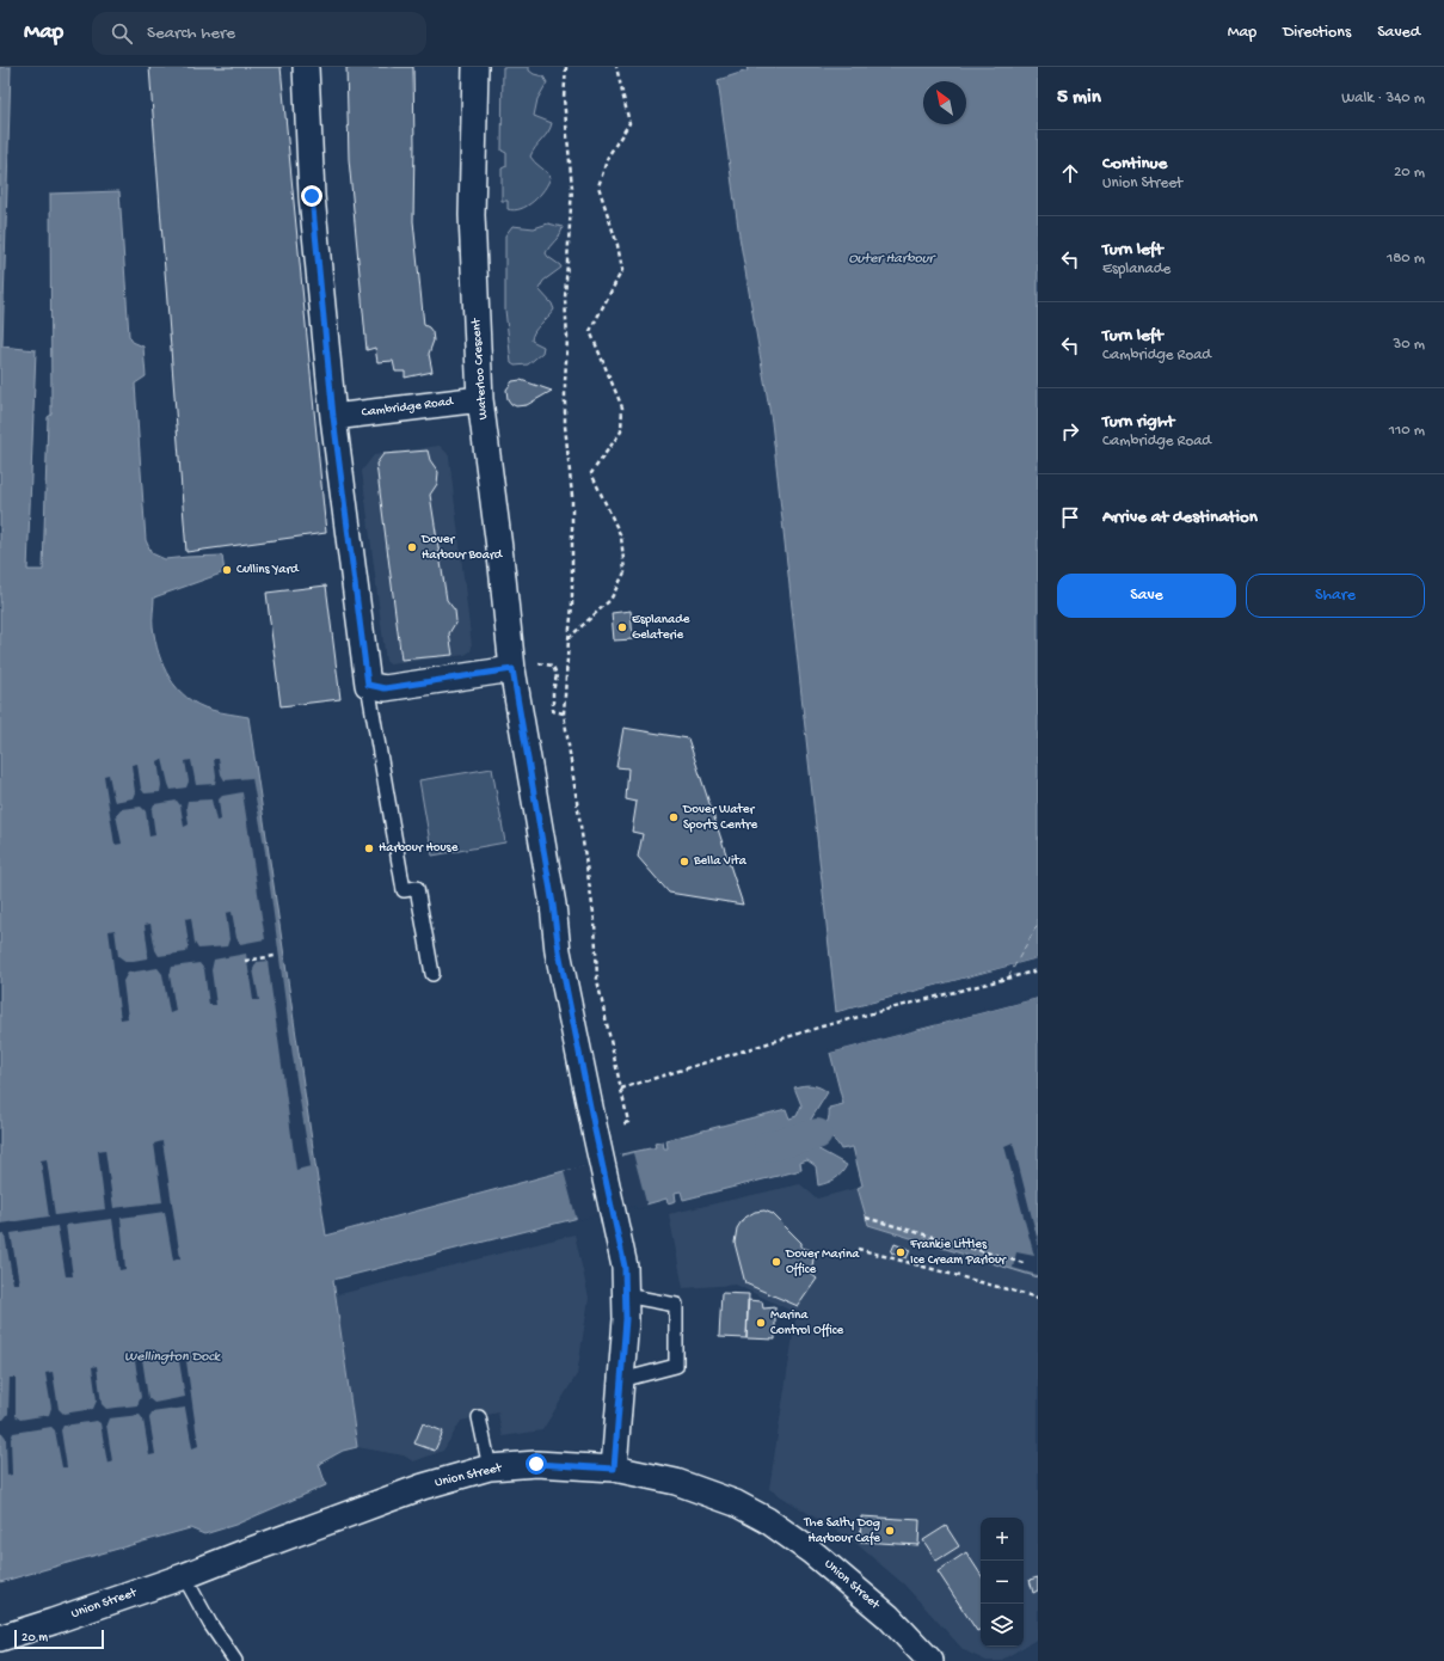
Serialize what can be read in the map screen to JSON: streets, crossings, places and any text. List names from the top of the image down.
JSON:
{
  "streets": {
    "street": ["Waterloo Crescent", "Cambridge Road", "Union Street"]
  },
  "crossings": [
    ["Waterloo Crescent", "Cambridge Road"],
    ["Waterloo Crescent", "Union Street"]
  ],
  "water": ["Outer Harbour", "Wellington Dock"],
  "places": [
    "Dover Harbour Board",
    "Cullins Yard",
    "Esplanade Gelaterie",
    "Dover Water Sports Centre",
    "Harbour House",
    "Bella Vita",
    "Frankie Littles Ice Cream Parlour",
    "Dover Marina Office",
    "Marina Control Office",
    "The Salty Dog Harbour Cafe"
  ],
  "scale_bar": "20 m",
  "north": "top left",
  "page": {
    "header": "Map",
    "search": "Search here",
    "nav": ["Map", "Directions", "Saved"],
    "heading": ["5 min", "Walk · 340 m"],
    "list": [
      ["Continue", "Union Street", "20 m"],
      ["Turn left", "Esplanade", "180 m"],
      ["Turn left", "Cambridge Road", "30 m"],
      ["Turn right", "Cambridge Road", "110 m"],
      "Arrive at destination"
    ],
    "buttons": ["Save", "Share"],
    "map_buttons": ["+", "−"],
    "scale": "20 m"
  }
}
